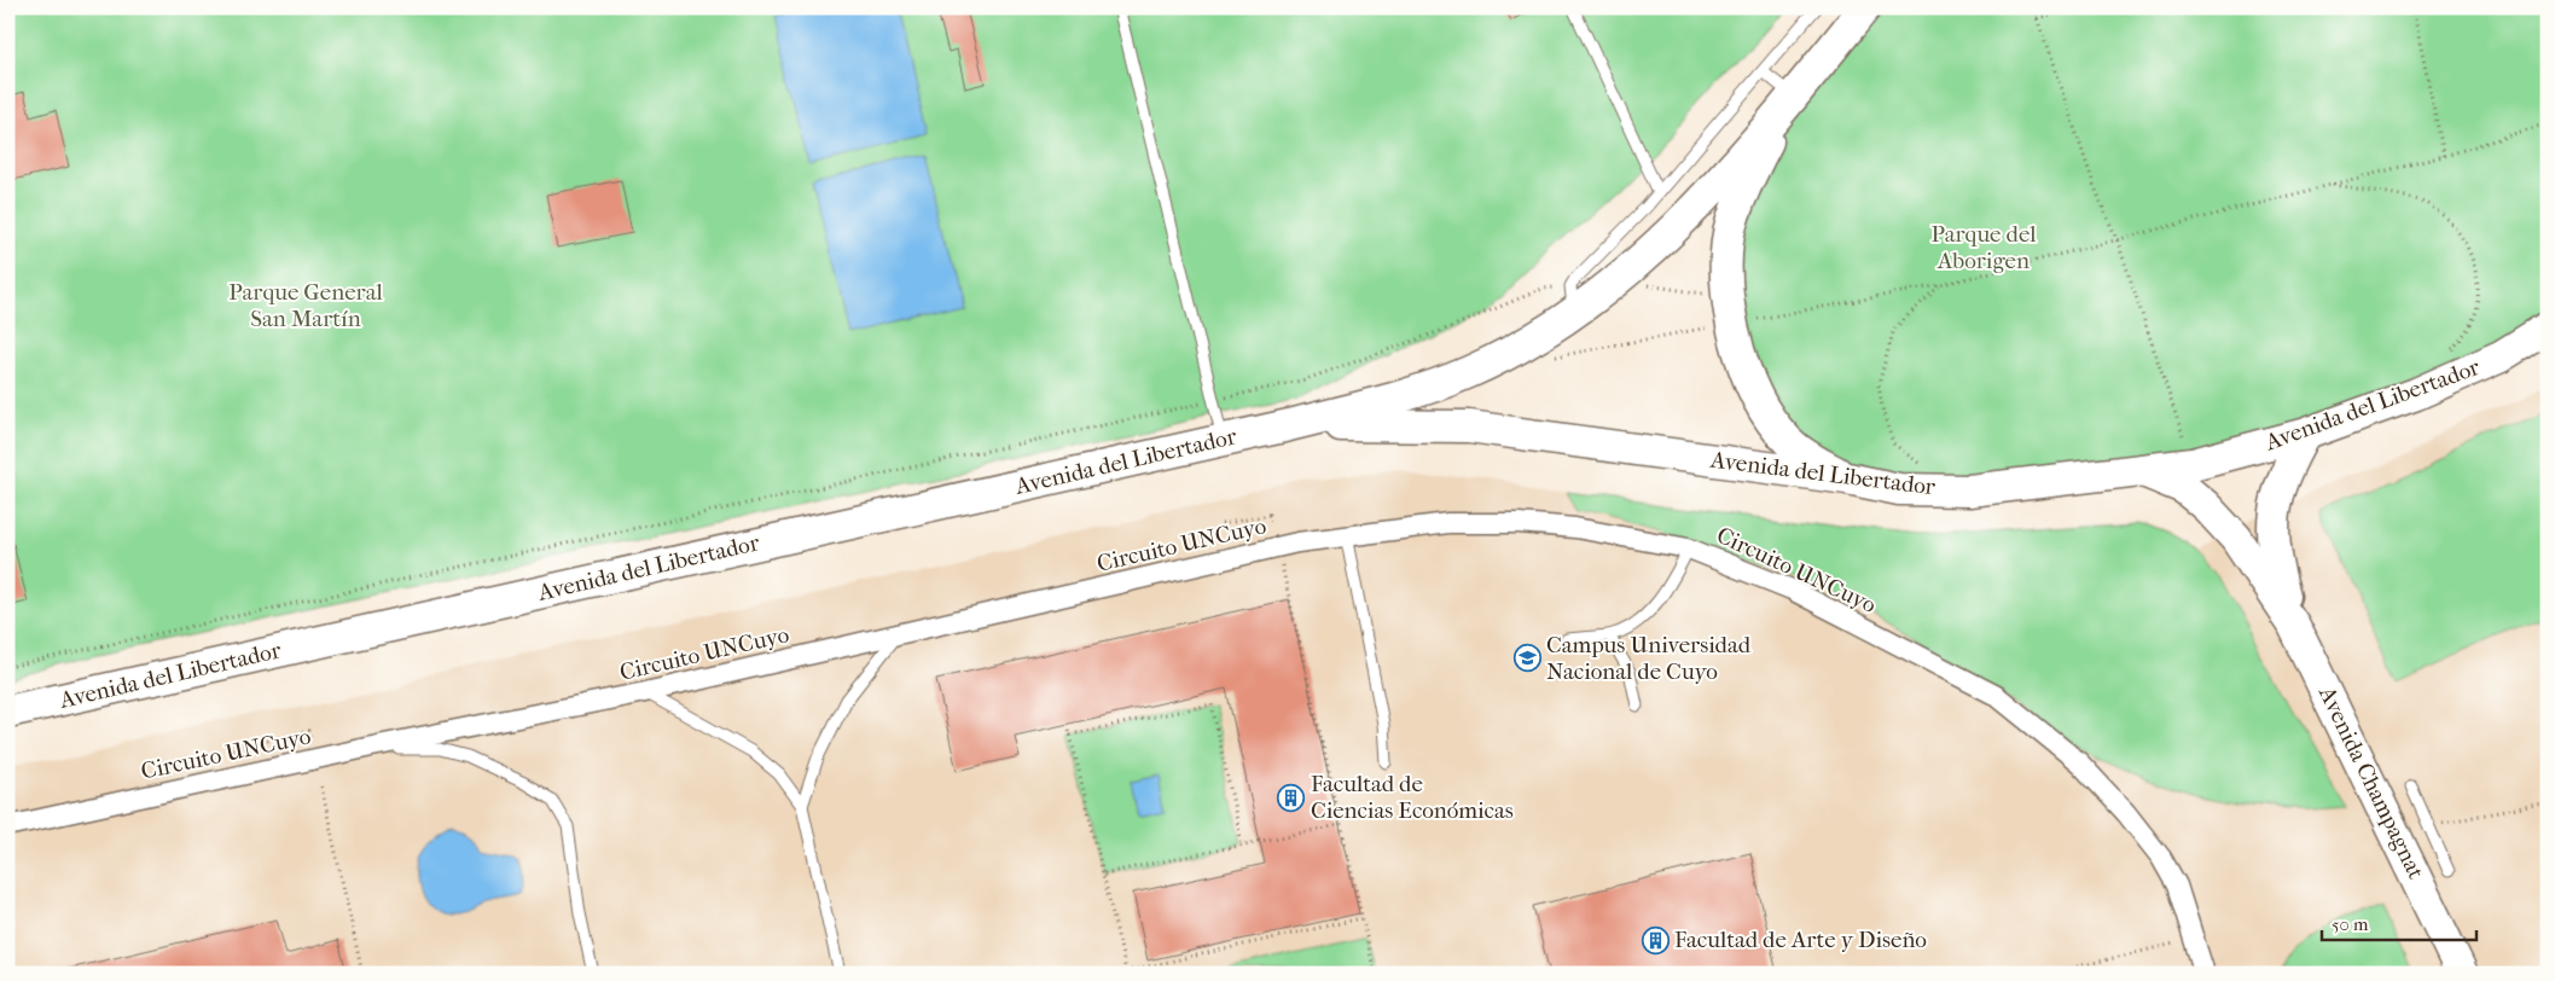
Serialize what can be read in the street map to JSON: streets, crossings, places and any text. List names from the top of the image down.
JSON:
{
  "streets": {
    "main road": ["Avenida del Libertador", "Avenida Champagnat"],
    "street": ["Circuito UNCuyo"]
  },
  "crossings": [
    ["Avenida del Libertador", "Avenida Champagnat"]
  ],
  "parks": ["Parque del Aborigen", "Parque General San Martín"],
  "places": {
    "school or university": ["Campus Universidad Nacional de Cuyo"],
    "building": ["Facultad de Ciencias Económicas", "Facultad de Arte y Diseño"]
  },
  "scale_bar": "50 m"
}
